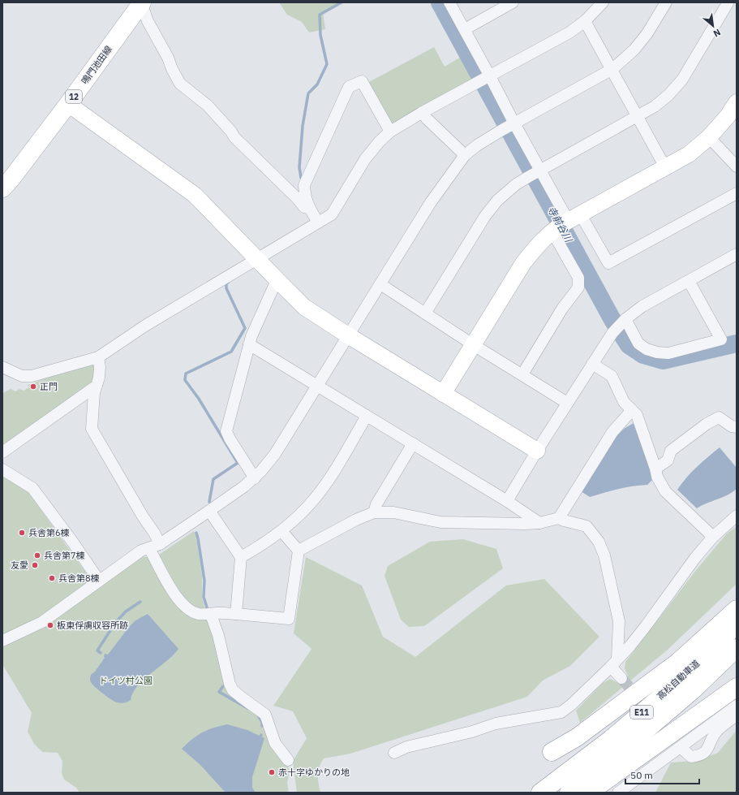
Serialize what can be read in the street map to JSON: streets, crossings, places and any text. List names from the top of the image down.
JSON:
{
  "streets": {
    "main road": [
      "鳴門池田線",
      "12",
      "高松自動車道",
      "E11"
    ]
  },
  "water": ["寺前谷川"],
  "parks": ["ドイツ村公園"],
  "places": [
    "正門",
    "兵舎第6棟",
    "兵舎第7棟",
    "友愛",
    "兵舎第8棟",
    "板東俘虜収容所跡",
    "赤十字ゆかりの地"
  ],
  "scale_bar": "50 m",
  "north": "bottom right"
}
